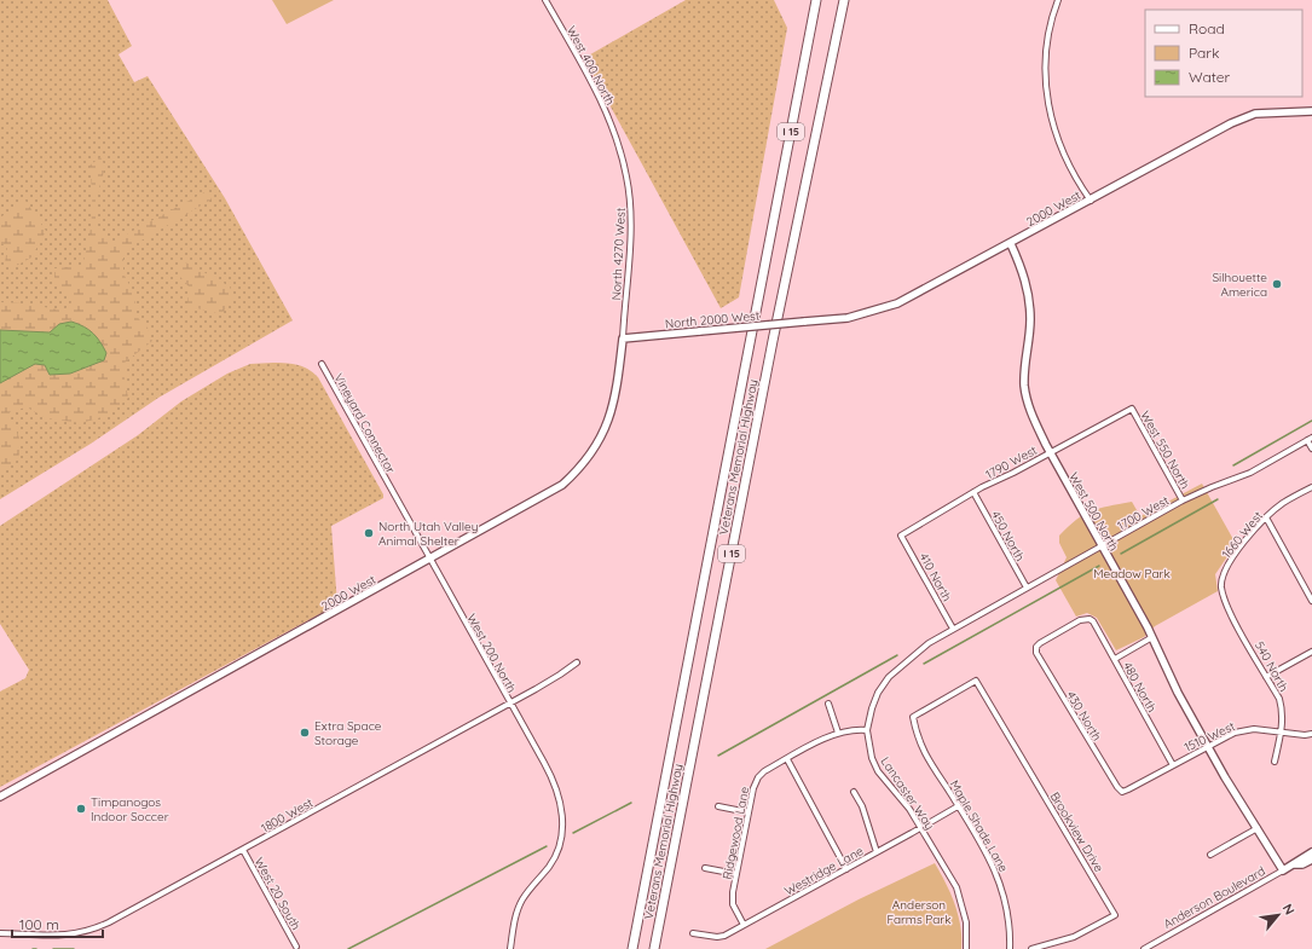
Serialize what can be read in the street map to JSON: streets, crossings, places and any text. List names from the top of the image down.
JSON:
{
  "streets": {
    "highway": ["I 15", "Veterans Memorial Highway"],
    "street": [
      "West 400 North",
      "2000 West",
      "North 4270 West",
      "North 2000 West",
      "Vineyard Connector",
      "West 550 North",
      "1790 West",
      "West 500 North",
      "1700 West",
      "1660 West",
      "450 North",
      "410 North",
      "West 200 North",
      "540 North",
      "480 North",
      "430 North",
      "1510 West",
      "Lancaster Way",
      "1800 West",
      "Maple Shade Lane",
      "Brookview Drive",
      "Ridgewood Lane",
      "Westridge Lane",
      "West 20 South",
      "Anderson Boulevard"
    ]
  },
  "crossings": [
    ["West 400 North", "North 4270 West"],
    ["2000 West", "North 4270 West"],
    ["2000 West", "North 2000 West"],
    ["2000 West", "West 500 North"],
    ["2000 West", "West 200 North"],
    ["North 4270 West", "North 2000 West"],
    ["Vineyard Connector", "West 200 North"],
    ["West 550 North", "1790 West"],
    ["West 550 North", "1700 West"],
    ["1790 West", "West 500 North"],
    ["1790 West", "450 North"],
    ["1790 West", "410 North"],
    ["West 500 North", "1700 West"],
    ["West 500 North", "1510 West"],
    ["West 500 North", "Anderson Boulevard"],
    ["1700 West", "450 North"],
    ["1700 West", "410 North"],
    ["1700 West", "Lancaster Way"],
    ["1660 West", "540 North"],
    ["West 200 North", "1800 West"],
    ["540 North", "1510 West"],
    ["480 North", "430 North"],
    ["480 North", "1510 West"],
    ["430 North", "1510 West"],
    ["Lancaster Way", "Ridgewood Lane"],
    ["Lancaster Way", "Westridge Lane"],
    ["1800 West", "West 20 South"],
    ["Maple Shade Lane", "Brookview Drive"],
    ["Maple Shade Lane", "Westridge Lane"],
    ["Ridgewood Lane", "Westridge Lane"]
  ],
  "parks": ["Meadow Park", "Anderson Farms Park"],
  "places": [
    "Silhouette America",
    "North Utah Valley Animal Shelter",
    "Extra Space Storage",
    "Timpanogos Indoor Soccer"
  ],
  "legend": ["Road", "Park", "Water"],
  "scale_bar": "100 m",
  "north": "top right"
}
